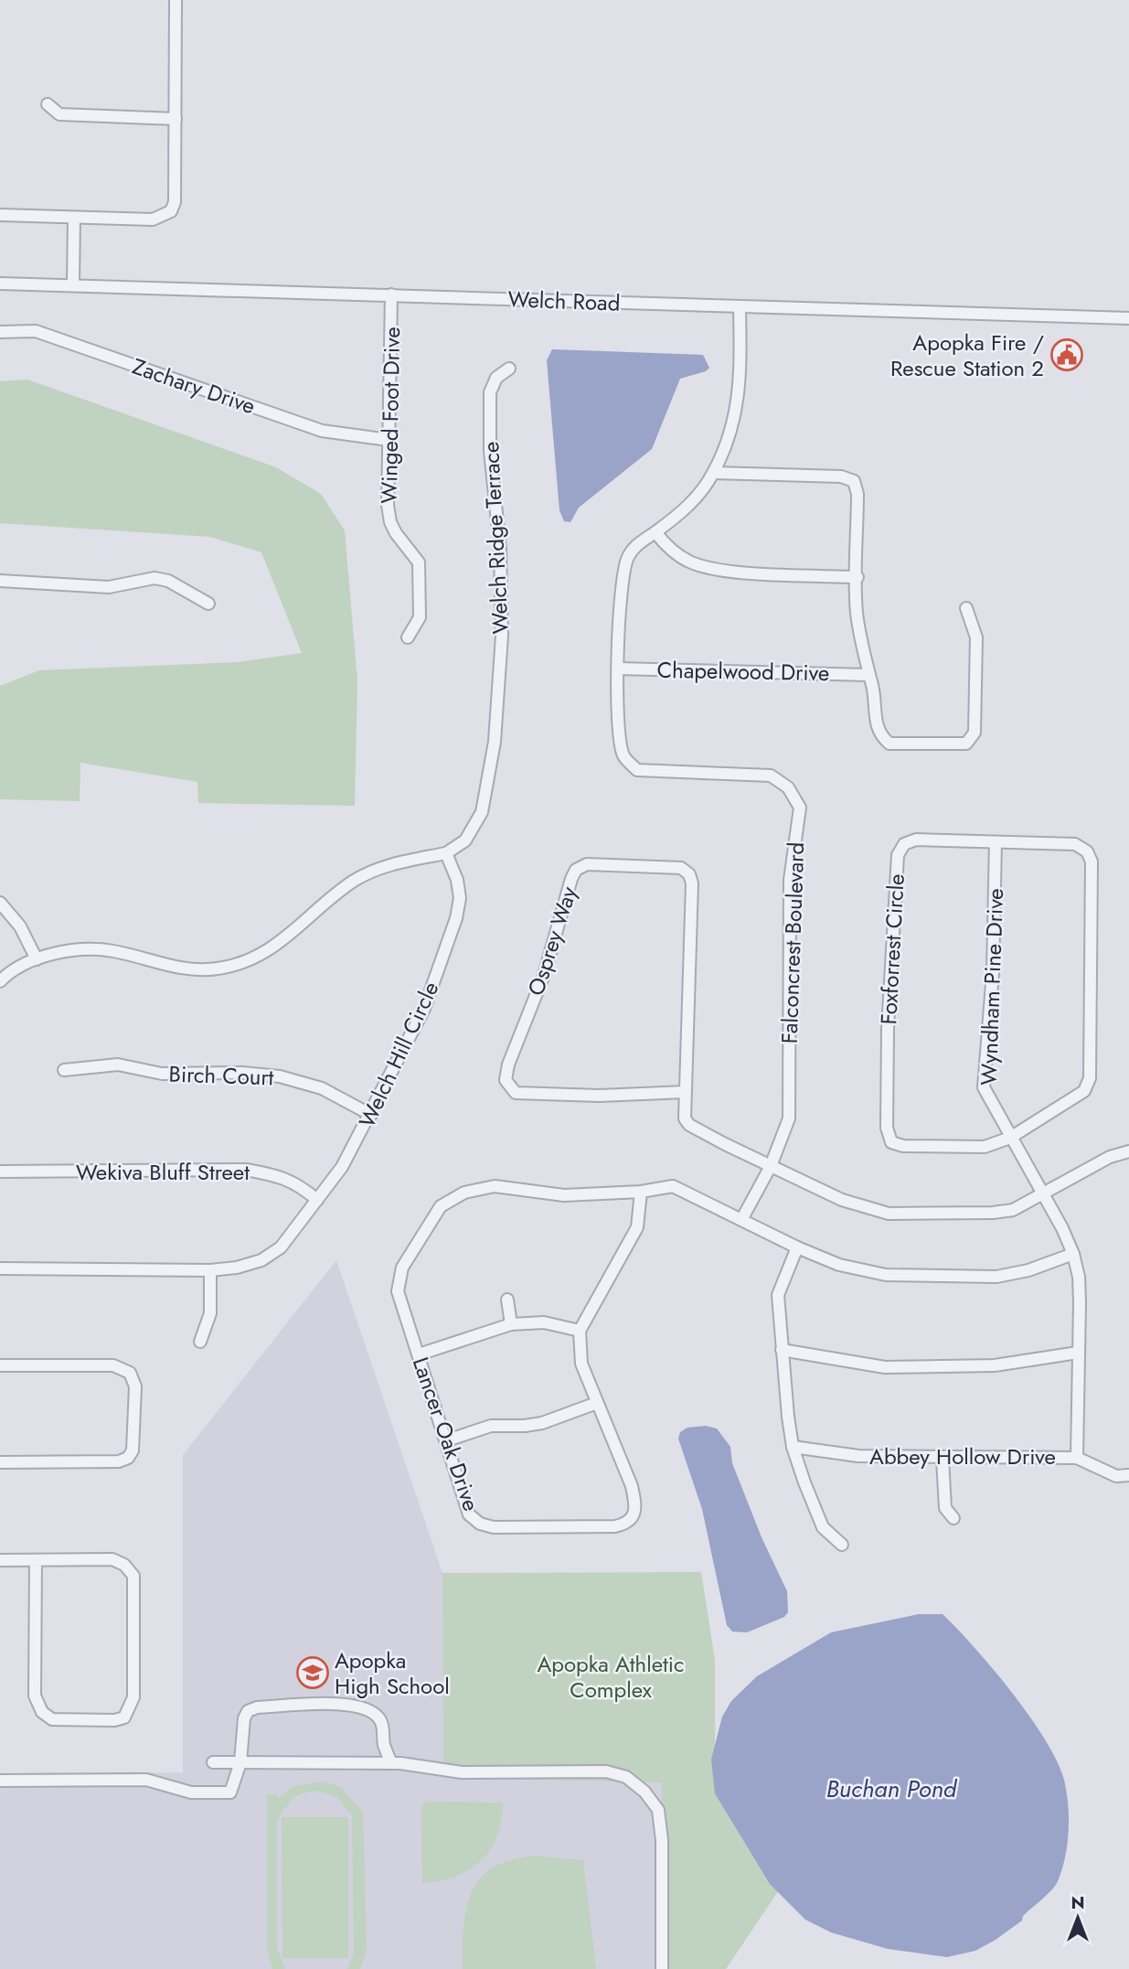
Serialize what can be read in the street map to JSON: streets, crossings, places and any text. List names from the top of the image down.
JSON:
{
  "streets": {
    "street": [
      "Welch Road",
      "Zachary Drive",
      "Winged Foot Drive",
      "Welch Ridge Terrace",
      "Chapelwood Drive",
      "Osprey Way",
      "Falconcrest Boulevard",
      "Foxforrest Circle",
      "Wyndham Pine Drive",
      "Welch Hill Circle",
      "Birch Court",
      "Wekiva Bluff Street",
      "Lancer Oak Drive",
      "Abbey Hollow Drive"
    ]
  },
  "crossings": [
    ["Welch Road", "Winged Foot Drive"],
    ["Welch Road", "Falconcrest Boulevard"],
    ["Zachary Drive", "Winged Foot Drive"],
    ["Welch Ridge Terrace", "Welch Hill Circle"],
    ["Chapelwood Drive", "Falconcrest Boulevard"],
    ["Osprey Way", "Falconcrest Boulevard"],
    ["Falconcrest Boulevard", "Lancer Oak Drive"],
    ["Foxforrest Circle", "Wyndham Pine Drive"],
    ["Wyndham Pine Drive", "Lancer Oak Drive"],
    ["Wyndham Pine Drive", "Abbey Hollow Drive"],
    ["Welch Hill Circle", "Birch Court"],
    ["Welch Hill Circle", "Wekiva Bluff Street"]
  ],
  "water": ["Buchan Pond"],
  "parks": ["Apopka Athletic Complex"],
  "places": {
    "public building": ["Apopka Fire / Rescue Station 2"],
    "school or university": ["Apopka High School"]
  },
  "north": "top"
}
